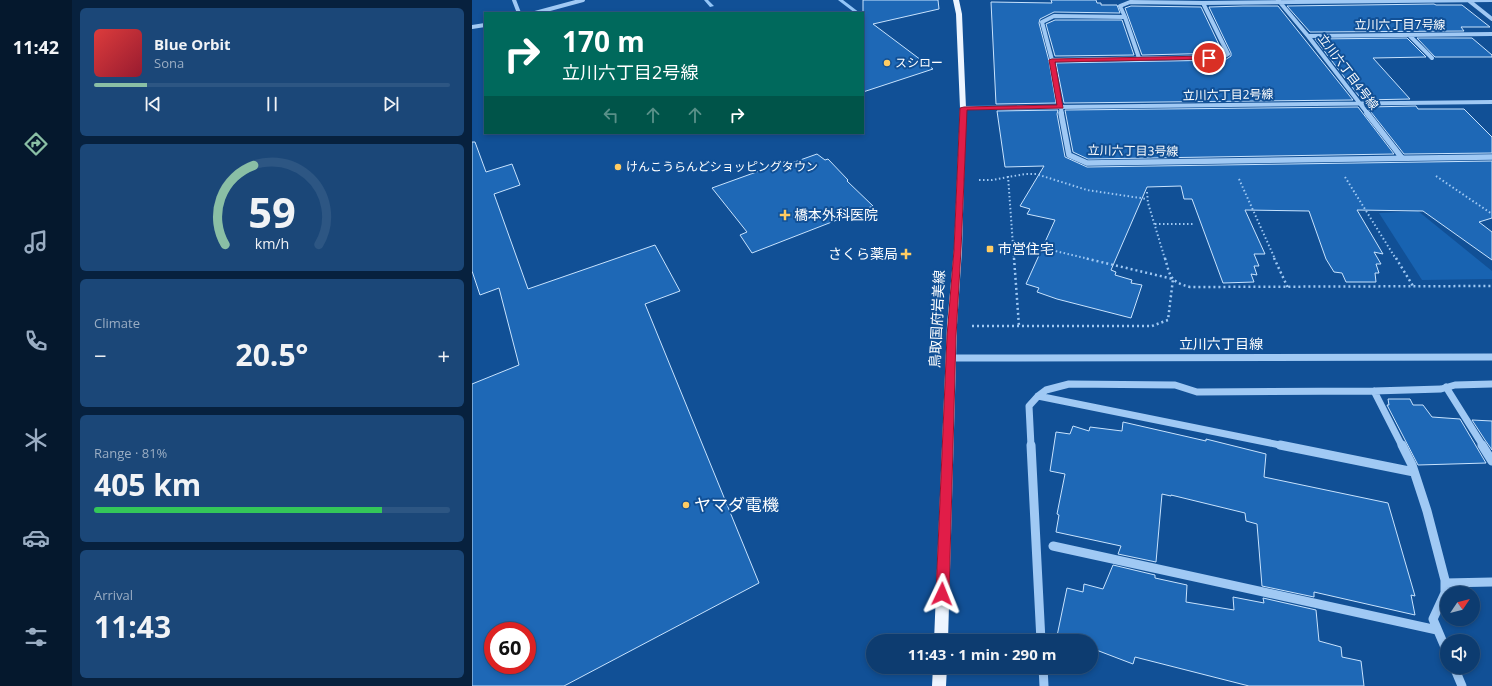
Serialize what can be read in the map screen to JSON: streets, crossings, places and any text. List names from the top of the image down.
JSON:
{
  "streets": {
    "main road": ["鳥取国府岩美線"],
    "street": [
      "立川六丁目7号線",
      "立川六丁目4号線",
      "立川六丁目2号線",
      "立川六丁目3号線",
      "立川六丁目線"
    ]
  },
  "crossings": [
    ["立川六丁目7号線", "立川六丁目4号線"],
    ["立川六丁目4号線", "立川六丁目2号線"],
    ["立川六丁目4号線", "立川六丁目3号線"],
    ["立川六丁目2号線", "立川六丁目3号線"],
    ["立川六丁目2号線", "鳥取国府岩美線"],
    ["鳥取国府岩美線", "立川六丁目線"]
  ],
  "places": {
    "other": ["スシロー", "けんこうらんどショッピングタウン", "ヤマダ電機"],
    "health": ["橋本外科医院", "さくら薬局"],
    "transit": ["市営住宅"]
  },
  "north": "top right",
  "page": {
    "tabs": "11:42",
    "turn": ["170 m", "立川六丁目2号線"],
    "song": ["Blue Orbit", "Sona"],
    "tile": [
      "Climate",
      ["Range · 81%", "405 km"],
      ["Arrival", "11:43"]
    ],
    "heat": ["−", "20.5°", "+"],
    "limit": "60",
    "trip": "11:43 · 1 min · 290 m",
    "gauge": ["59", "km/h"]
  }
}
